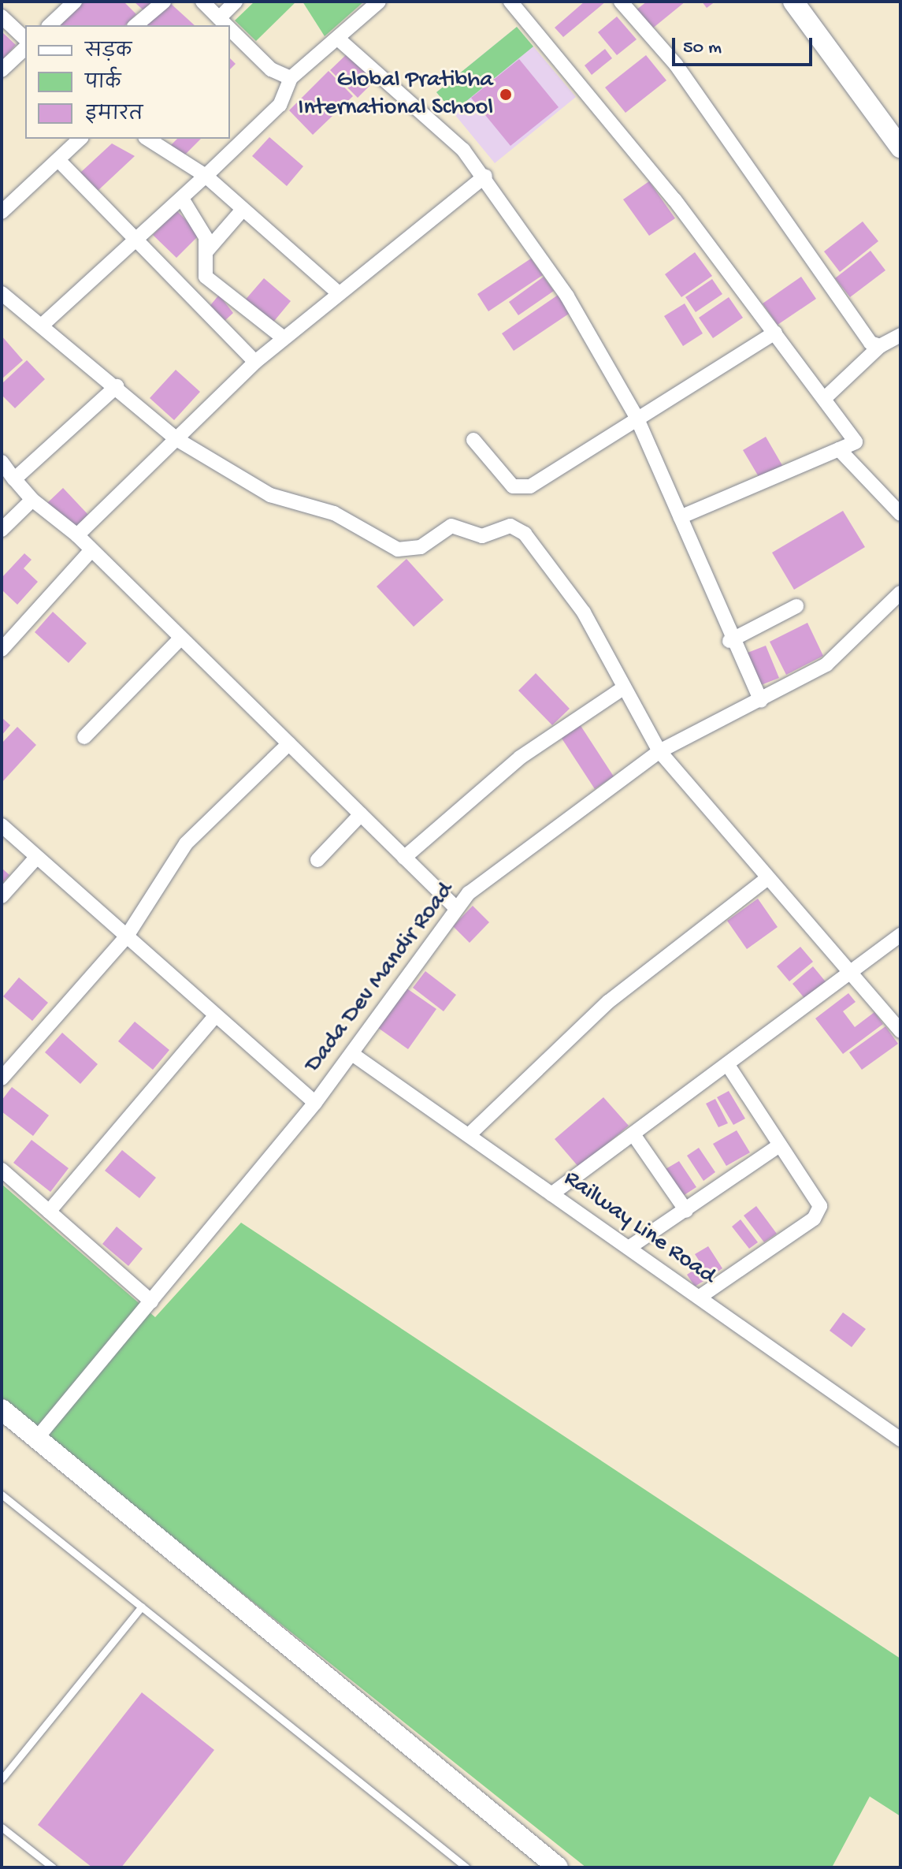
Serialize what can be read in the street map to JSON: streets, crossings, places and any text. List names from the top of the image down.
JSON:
{
  "streets": {
    "street": ["Dada Dev Mandir Road", "Railway Line Road"]
  },
  "crossings": [
    ["Dada Dev Mandir Road", "Railway Line Road"]
  ],
  "places": ["Global Pratibha International School"],
  "legend": ["सड़क", "पार्क", "इमारत"],
  "scale_bar": "50 m"
}
